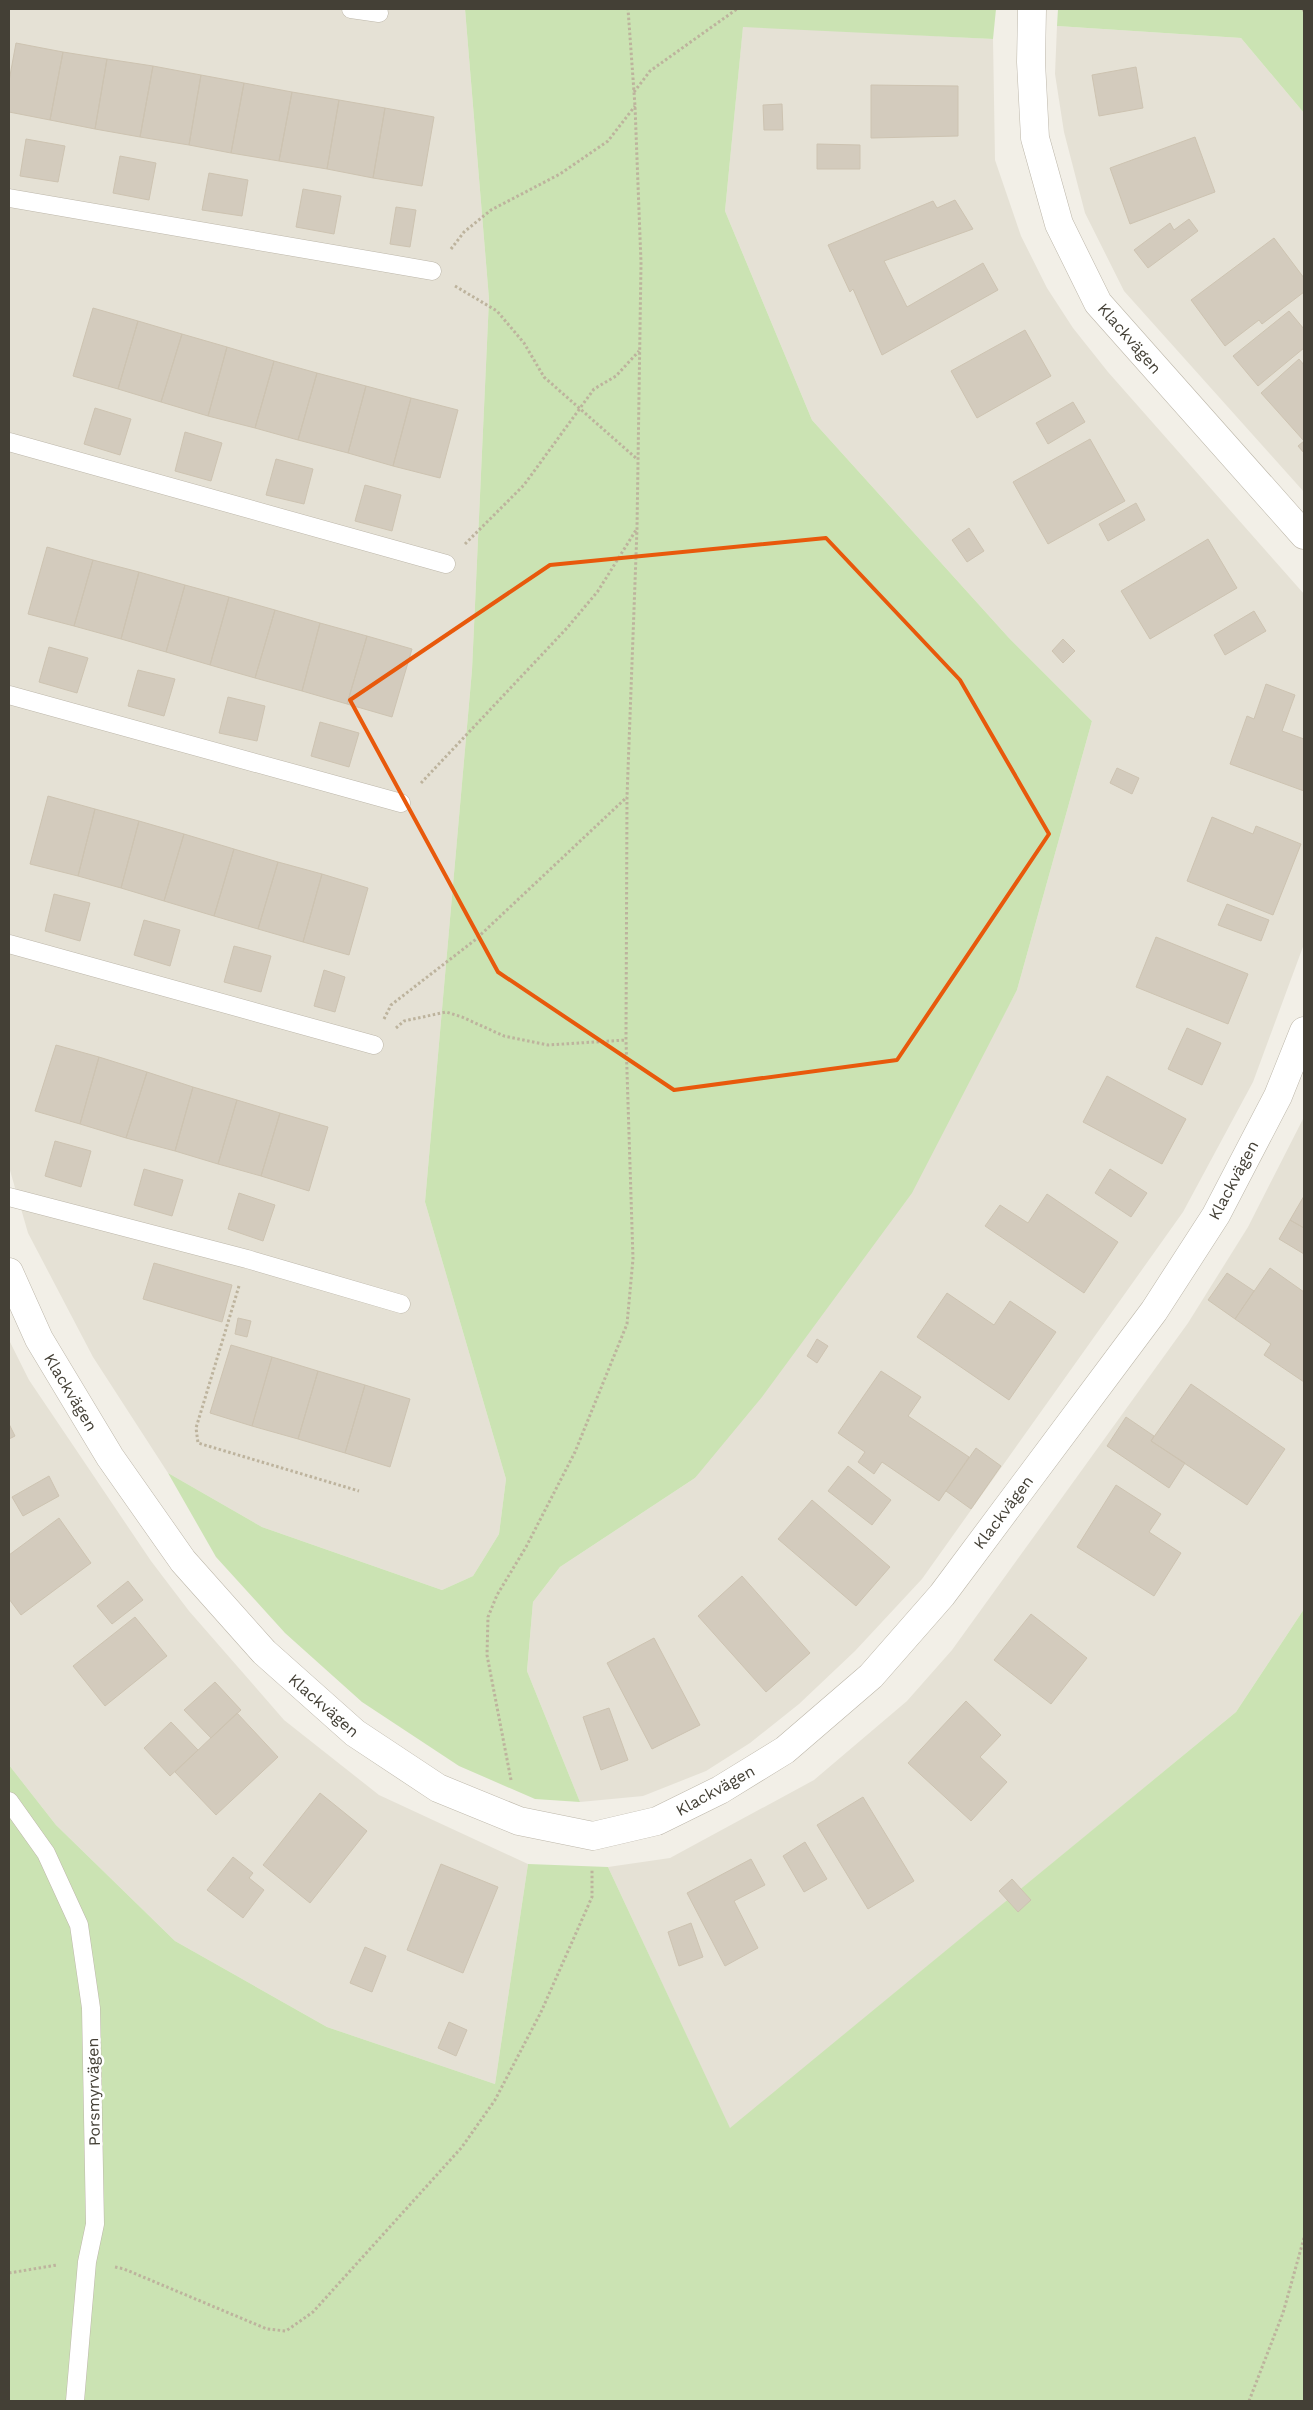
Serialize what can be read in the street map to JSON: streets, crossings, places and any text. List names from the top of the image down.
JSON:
{
  "streets": {
    "street": ["Klackvägen"],
    "lane": ["Porsmyrvägen"]
  }
}
